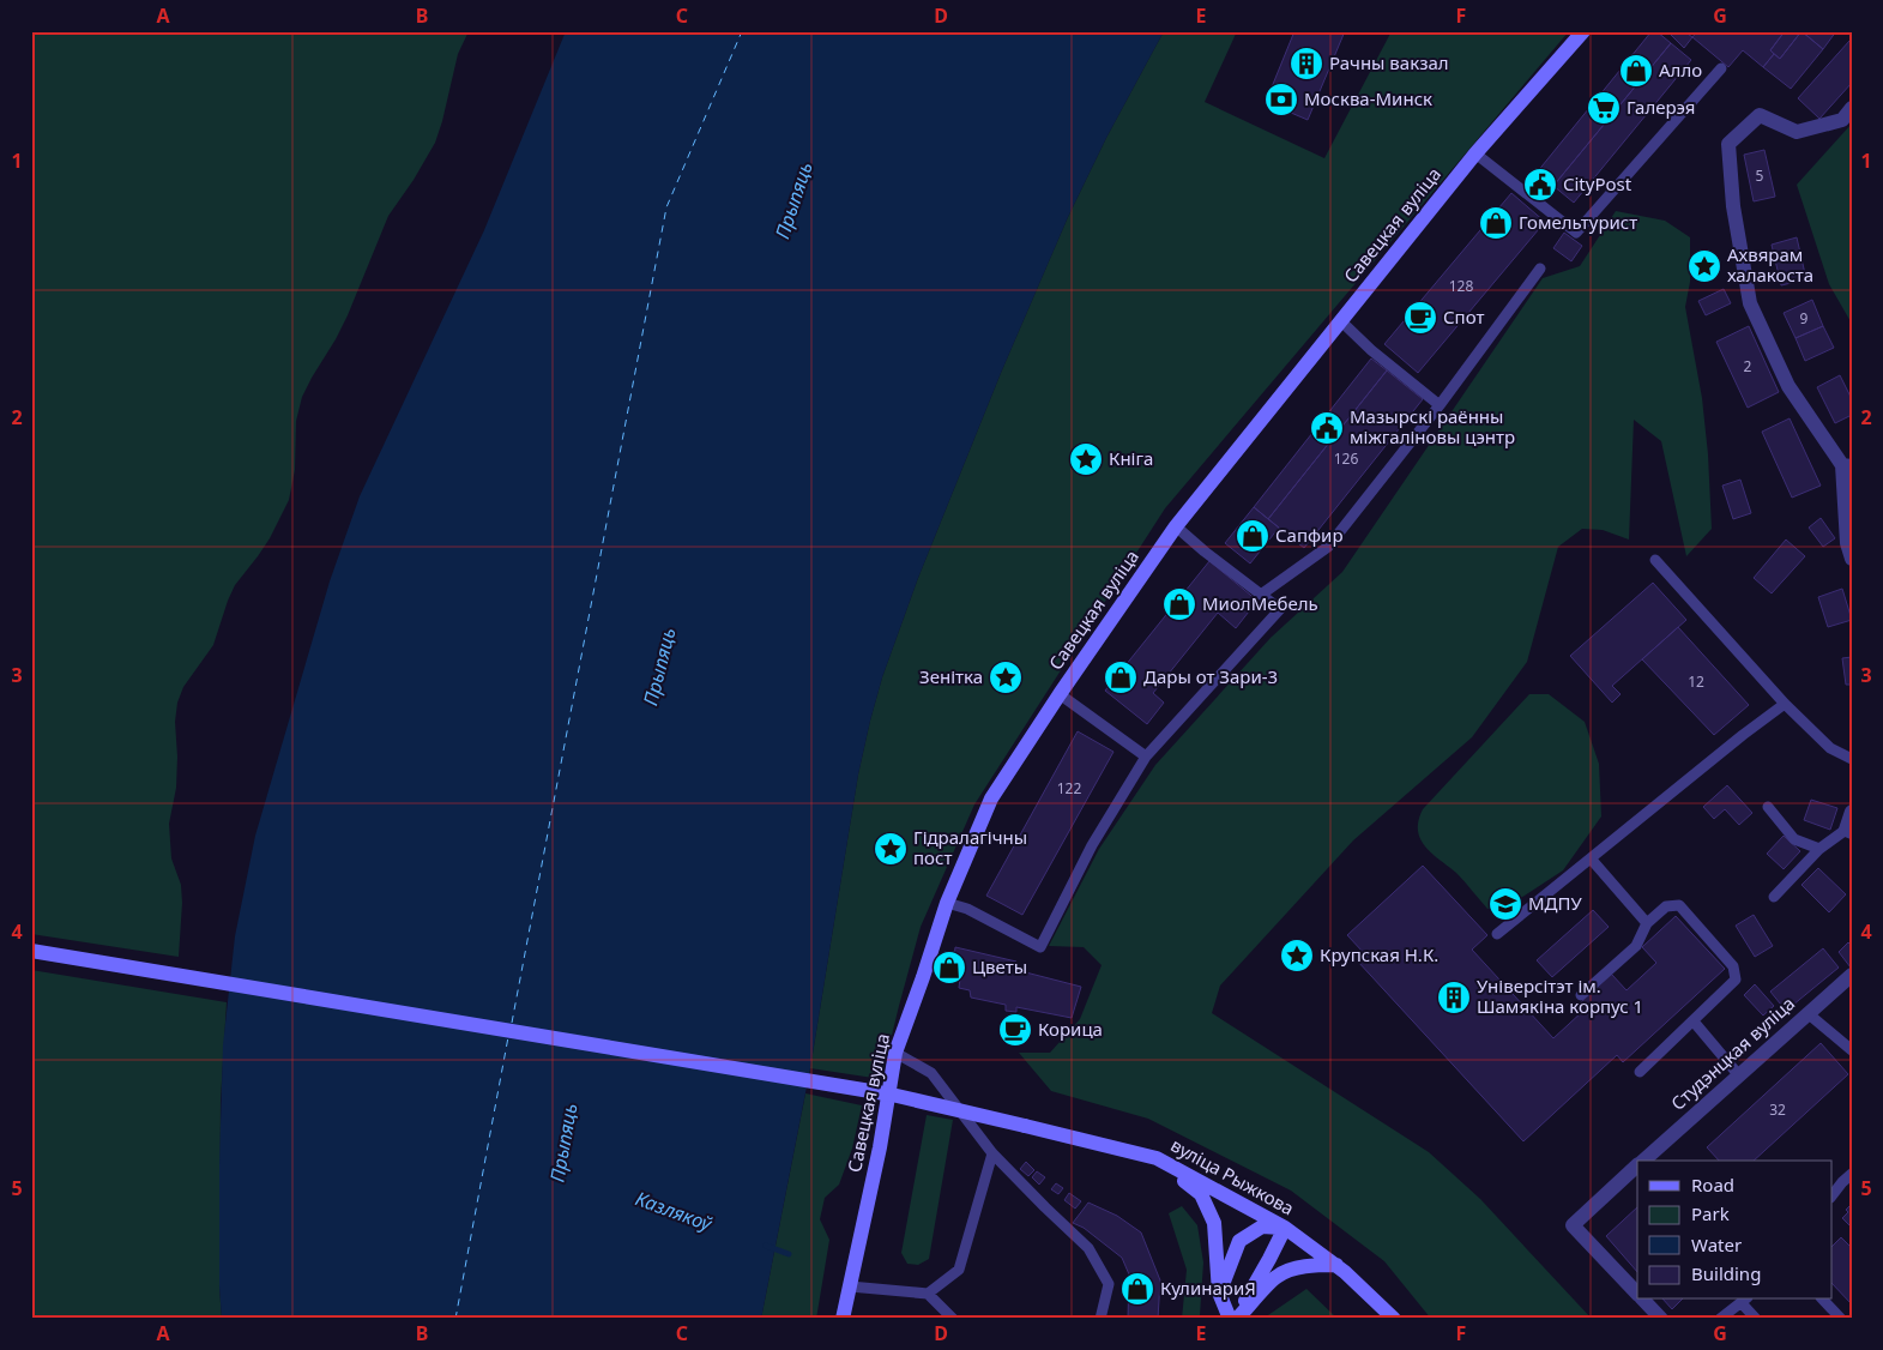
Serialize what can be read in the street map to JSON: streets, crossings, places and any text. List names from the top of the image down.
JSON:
{
  "streets": {
    "main road": ["Савецкая вуліца", "вуліца Рыжкова"],
    "street": ["Студэнцкая вуліца"]
  },
  "water": ["Прыпяць", "Казлякоў"],
  "places": {
    "building": ["Рачны вакзал", "Універсітэт ім. Шамякіна корпус 1"],
    "shop": [
      "Алло",
      "Гомельтурист",
      "Сапфир",
      "МиолМебель",
      "Дары от Зари-3",
      "Цветы",
      "КулинариЯ"
    ],
    "bank": ["Москва-Минск"],
    "supermarket": ["Галерэя"],
    "public building": ["CityPost", "Мазырскі раённы міжгаліновы цэнтр"],
    "place": [
      "Ахвярам халакоста",
      "Кніга",
      "Зенітка",
      "Гідралагічны пост",
      "Крупская Н.К."
    ],
    "cafe": ["Спот", "Корица"],
    "school or university": ["МДПУ"]
  },
  "house_numbers": [
    "5",
    "128",
    "9",
    "2",
    "126",
    "12",
    "122",
    "32"
  ],
  "legend": [
    "Road",
    "Park",
    "Water",
    "Building"
  ],
  "grid": {
    "columns": [
      "A",
      "B",
      "C",
      "D",
      "E",
      "F",
      "G"
    ],
    "rows": [
      "1",
      "2",
      "3",
      "4",
      "5"
    ]
  }
}
